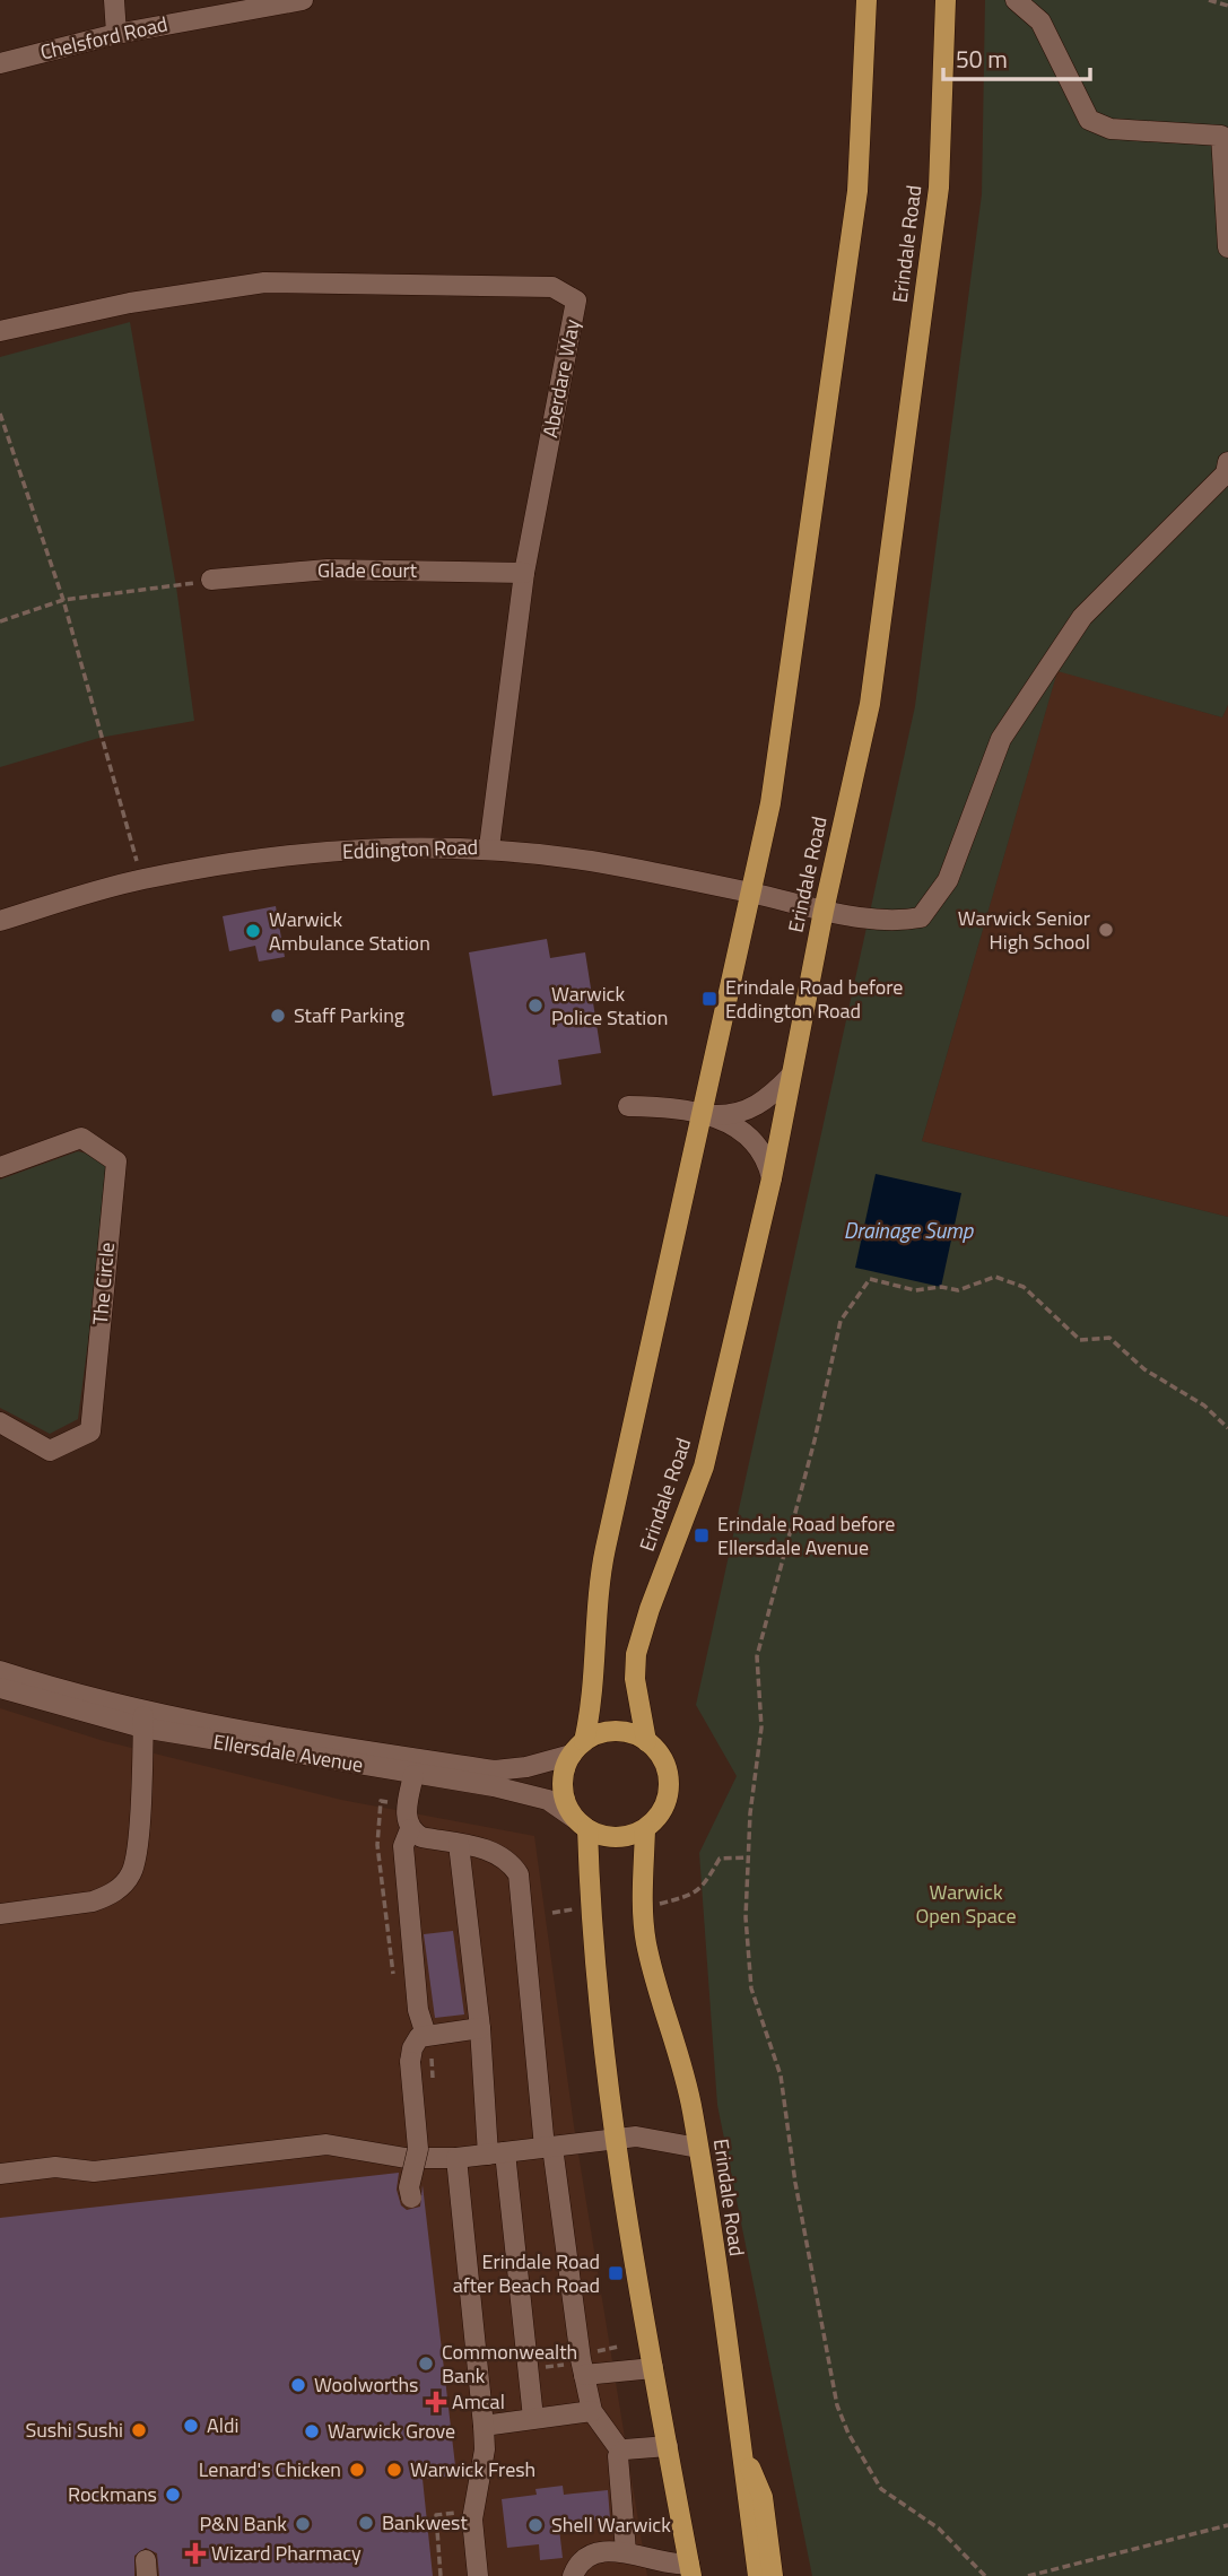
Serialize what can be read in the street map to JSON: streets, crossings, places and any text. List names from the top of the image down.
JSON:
{
  "streets": {
    "main road": ["Erindale Road"],
    "street": [
      "Chelsford Road",
      "Aberdare Way",
      "Glade Court",
      "Eddington Road",
      "The Circle",
      "Ellersdale Avenue"
    ]
  },
  "crossings": [
    ["Erindale Road", "Eddington Road"],
    ["Erindale Road", "Ellersdale Avenue"],
    ["Aberdare Way", "Glade Court"],
    ["Aberdare Way", "Eddington Road"]
  ],
  "water": ["Drainage Sump"],
  "parks": ["Warwick Open Space"],
  "places": {
    "other": [
      "Warwick Senior High School",
      "Warwick Ambulance Station",
      "Warwick Police Station",
      "Staff Parking",
      "Commonwealth Bank",
      "Woolworths",
      "Aldi",
      "Sushi Sushi",
      "Warwick Grove",
      "Lenard's Chicken",
      "Warwick Fresh",
      "Rockmans",
      "Bankwest",
      "P&N Bank",
      "Shell Warwick"
    ],
    "transit": ["Erindale Road before Eddington Road", "Erindale Road before Ellersdale Avenue", "Erindale Road after Beach Road"],
    "health": ["Amcal", "Wizard Pharmacy"]
  },
  "scale_bar": "50 m"
}
